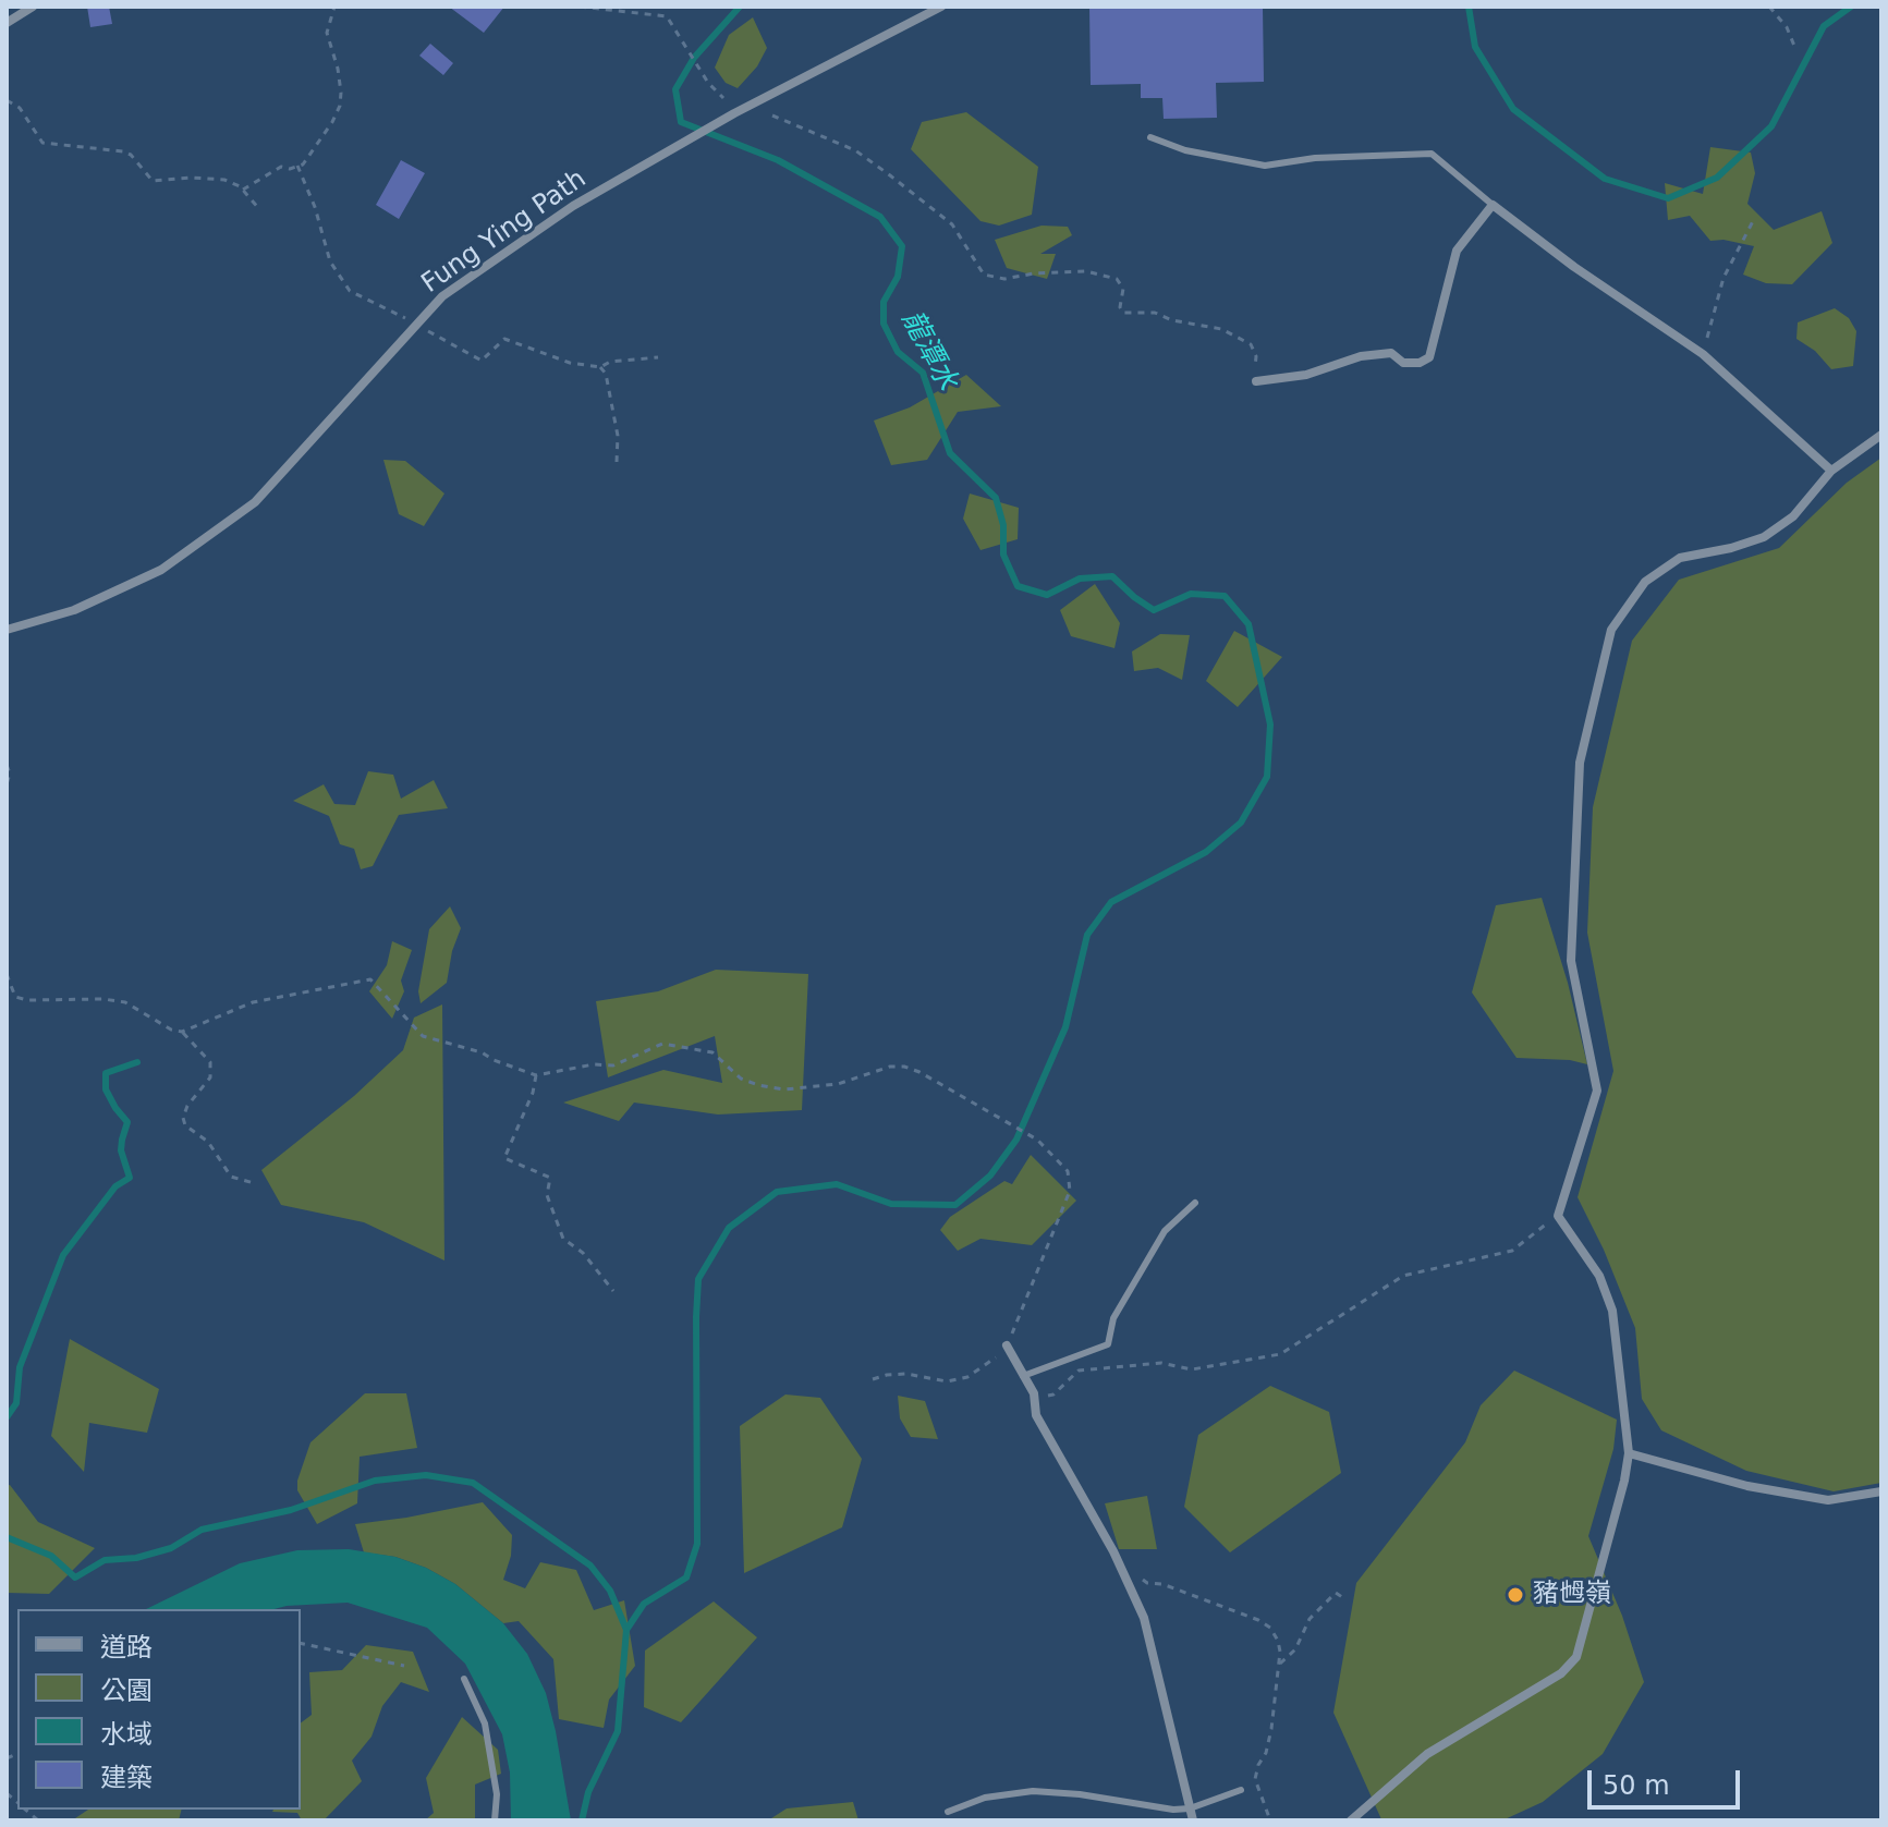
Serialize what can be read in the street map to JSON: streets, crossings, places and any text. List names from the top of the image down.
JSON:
{
  "streets": {
    "street": ["Fung Ying Path"]
  },
  "water": ["龍潭水"],
  "places": ["豬乸嶺"],
  "legend": [
    "道路",
    "公園",
    "水域",
    "建築"
  ],
  "scale_bar": "50 m"
}
